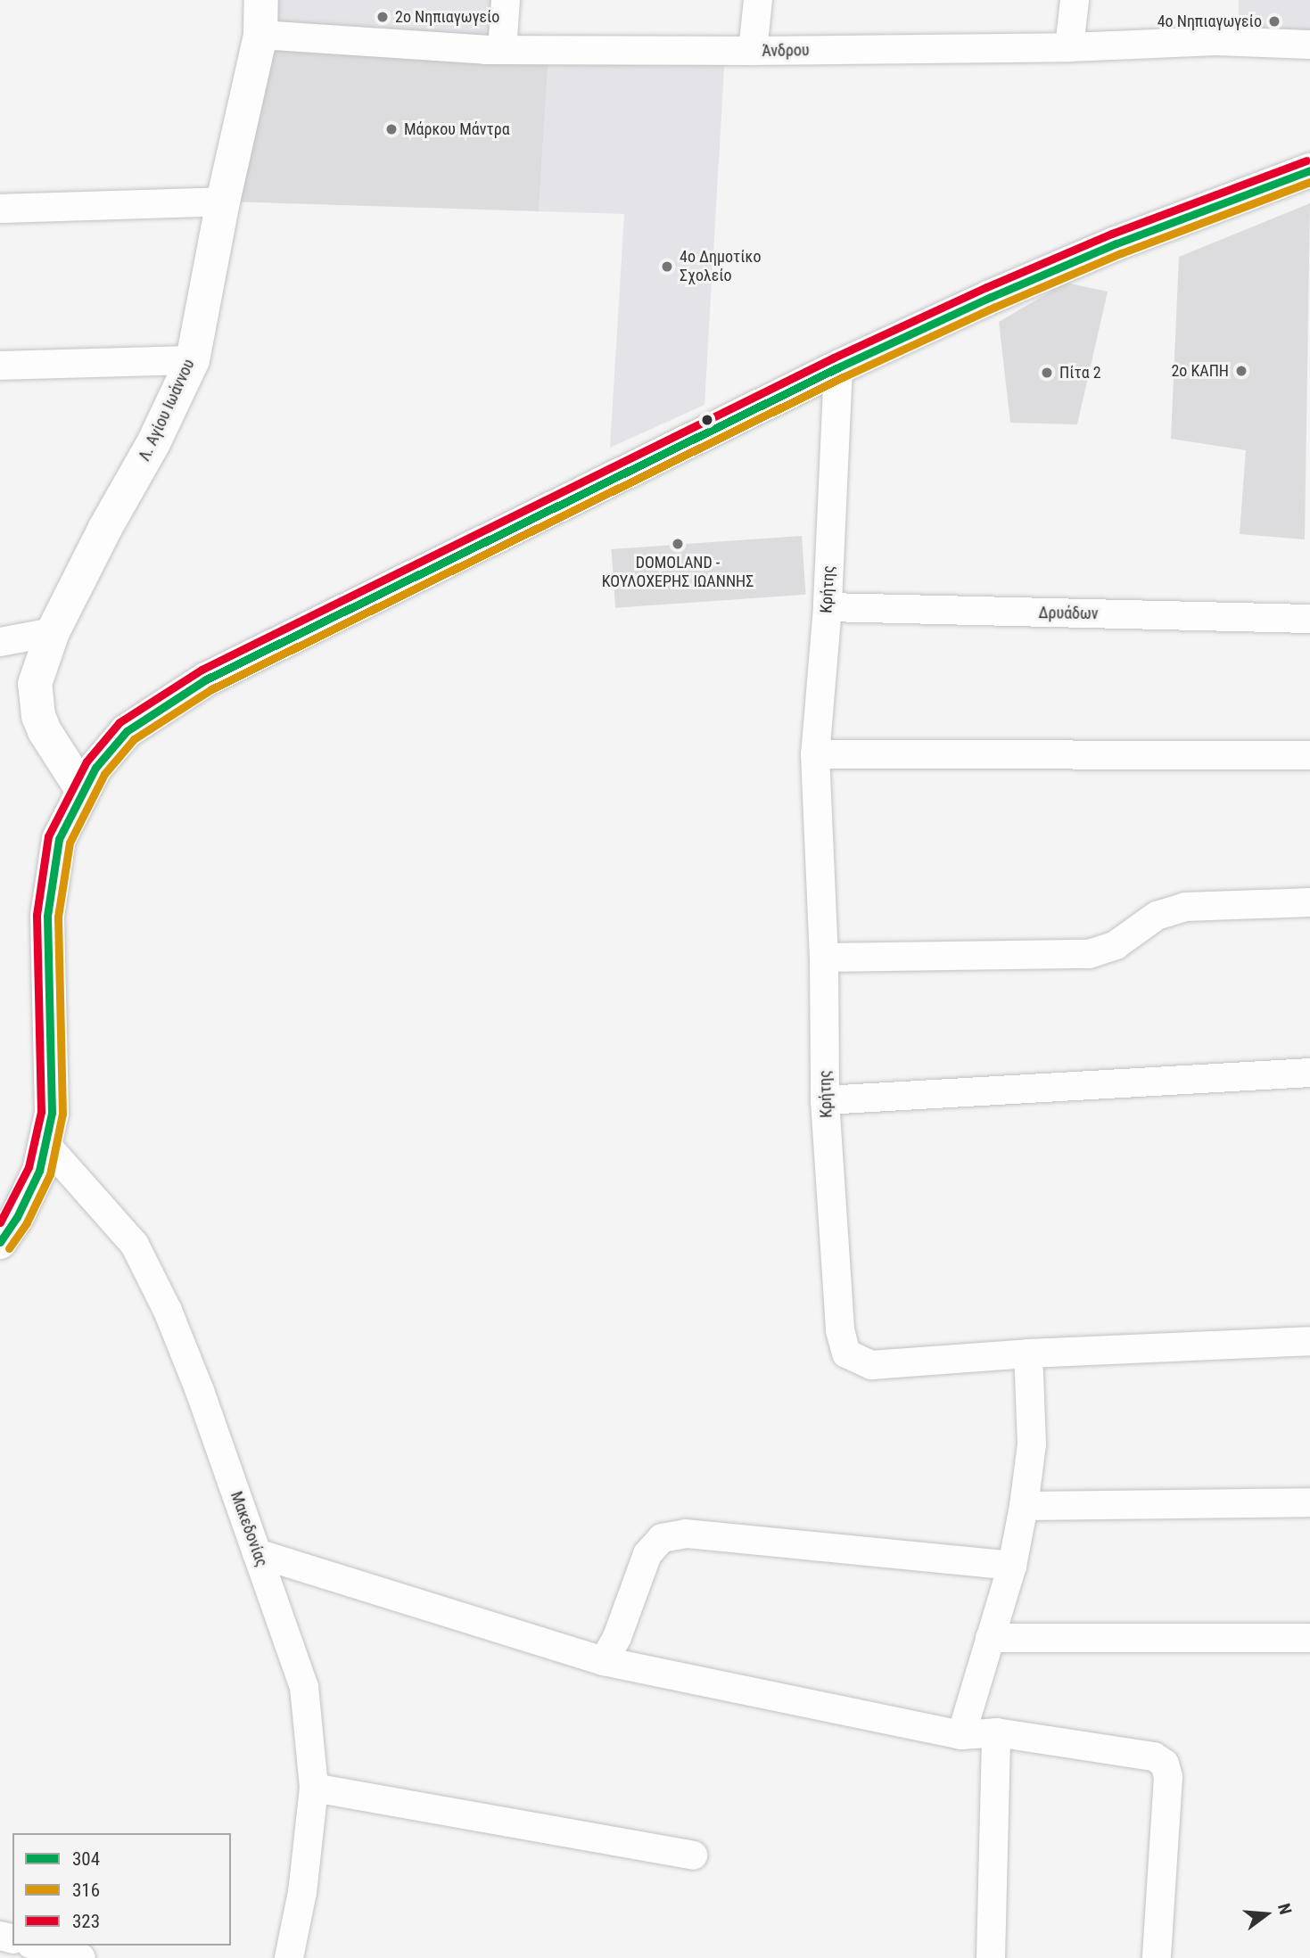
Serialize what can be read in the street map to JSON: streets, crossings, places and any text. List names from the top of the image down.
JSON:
{
  "streets": {
    "main road": ["Λ. Αγίου Ιωάννου"],
    "street": [
      "Άνδρου",
      "Κρήτης",
      "Δρυάδων",
      "Μακεδονίας"
    ]
  },
  "crossings": [
    ["Άνδρου", "Λ. Αγίου Ιωάννου"],
    ["Κρήτης", "Δρυάδων"]
  ],
  "places": [
    "2ο Νηπιαγωγείο",
    "4ο Νηπιαγωγείο",
    "Μάρκου Μάντρα",
    "4ο Δημοτίκο Σχολείο",
    "2ο ΚΑΠΗ",
    "Πίτα 2",
    "DOMOLAND - ΚΟΥΛΟΧΕΡΗΣ ΙΩΑΝΝΗΣ"
  ],
  "lines": ["transit line 323", "transit line 304", "transit line 316"],
  "legend": ["304", "316", "323"],
  "north": "right"
}
